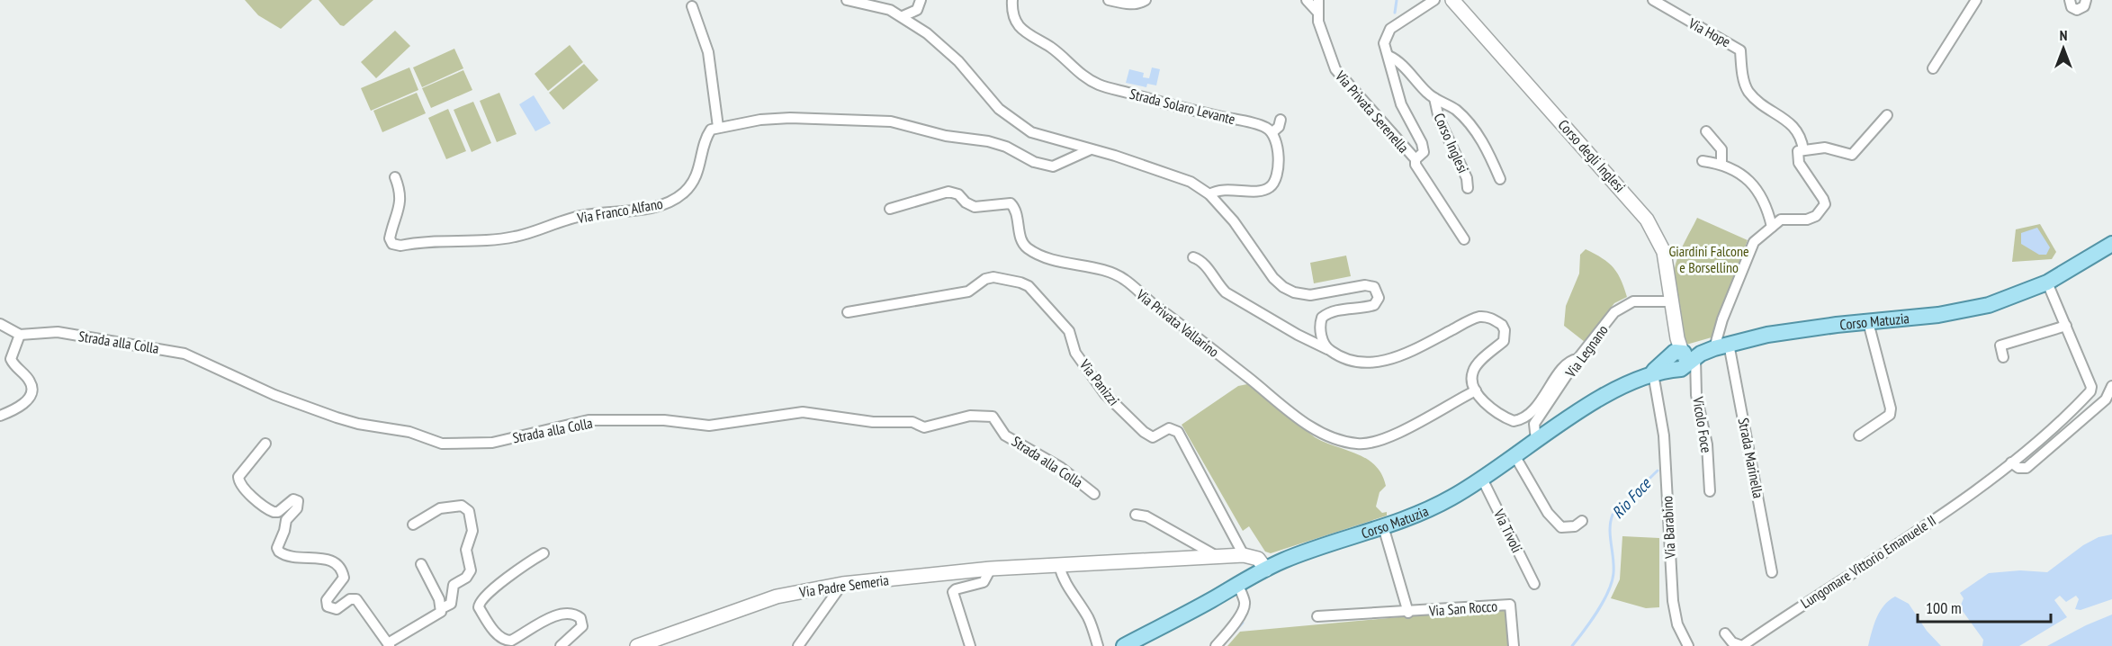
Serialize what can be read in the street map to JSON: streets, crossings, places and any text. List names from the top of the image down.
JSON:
{
  "streets": {
    "main road": ["Corso degli Inglesi", "Corso Matuzia", "Via Padre Semeria"],
    "street": [
      "Via Hope",
      "Strada Solaro Levante",
      "Via Privata Serenella",
      "Corso Inglesi",
      "Via Franco Alfano",
      "Via Privata Vallarino",
      "Strada alla Colla",
      "Via Legnano",
      "Via Panizzi",
      "Vicolo Foce",
      "Strada Marinella",
      "Via Barabino",
      "Via Tivoli",
      "Lungomare Vittorio Emanuele II",
      "Via San Rocco"
    ]
  },
  "crossings": [
    ["Via Hope", "Corso degli Inglesi"],
    ["Via Hope", "Corso Matuzia"],
    ["Via Hope", "Vicolo Foce"],
    ["Via Hope", "Strada Marinella"],
    ["Corso degli Inglesi", "Corso Matuzia"],
    ["Corso degli Inglesi", "Via Legnano"],
    ["Corso degli Inglesi", "Vicolo Foce"],
    ["Corso degli Inglesi", "Strada Marinella"],
    ["Corso Matuzia", "Via Legnano"],
    ["Corso Matuzia", "Vicolo Foce"],
    ["Corso Matuzia", "Strada Marinella"],
    ["Corso Matuzia", "Via Barabino"],
    ["Corso Matuzia", "Via Tivoli"],
    ["Corso Matuzia", "Lungomare Vittorio Emanuele II"],
    ["Corso Matuzia", "Via San Rocco"],
    ["Via Panizzi", "Via Padre Semeria"],
    ["Vicolo Foce", "Strada Marinella"]
  ],
  "water": ["Rio Foce"],
  "parks": ["Giardini Falcone e Borsellino"],
  "scale_bar": "100 m",
  "north": "top"
}
